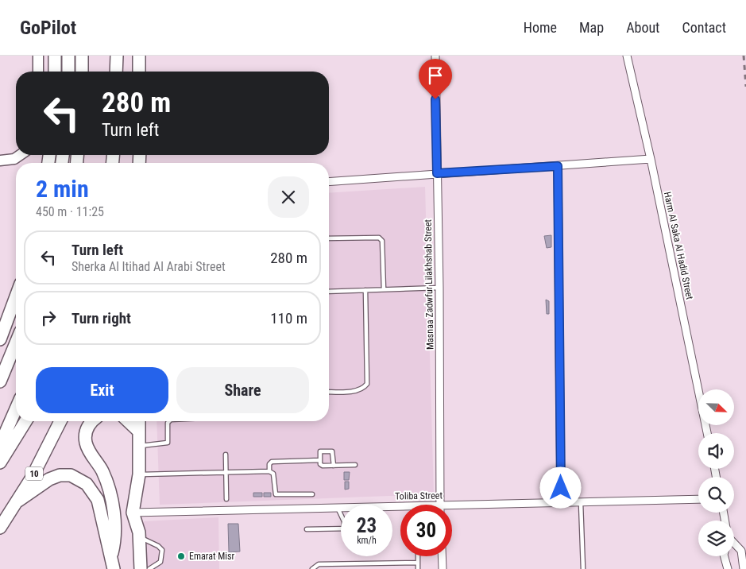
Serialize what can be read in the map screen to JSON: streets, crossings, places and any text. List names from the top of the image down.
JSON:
{
  "streets": {
    "highway": ["10"],
    "street": ["Harm Al Saka Al Hadid Street", "Masnaa Zadwfur Lilakhshab Street", "Toliba Street"]
  },
  "places": ["Emarat Misr"],
  "north": "bottom right",
  "page": {
    "header": "GoPilot",
    "nav": [
      "Home",
      "Map",
      "About",
      "Contact"
    ],
    "turn": ["280 m", "Turn left"],
    "heading": ["2 min", "450 m · 11:25"],
    "list": [
      {
        "name": "Turn left",
        "note": "Sherka Al Itihad Al Arabi Street",
        "value": "280 m"
      },
      {
        "name": "Turn right",
        "value": "110 m"
      }
    ],
    "buttons": ["Exit", "Share"],
    "speed": "23 km/h",
    "limit": "30"
  }
}
